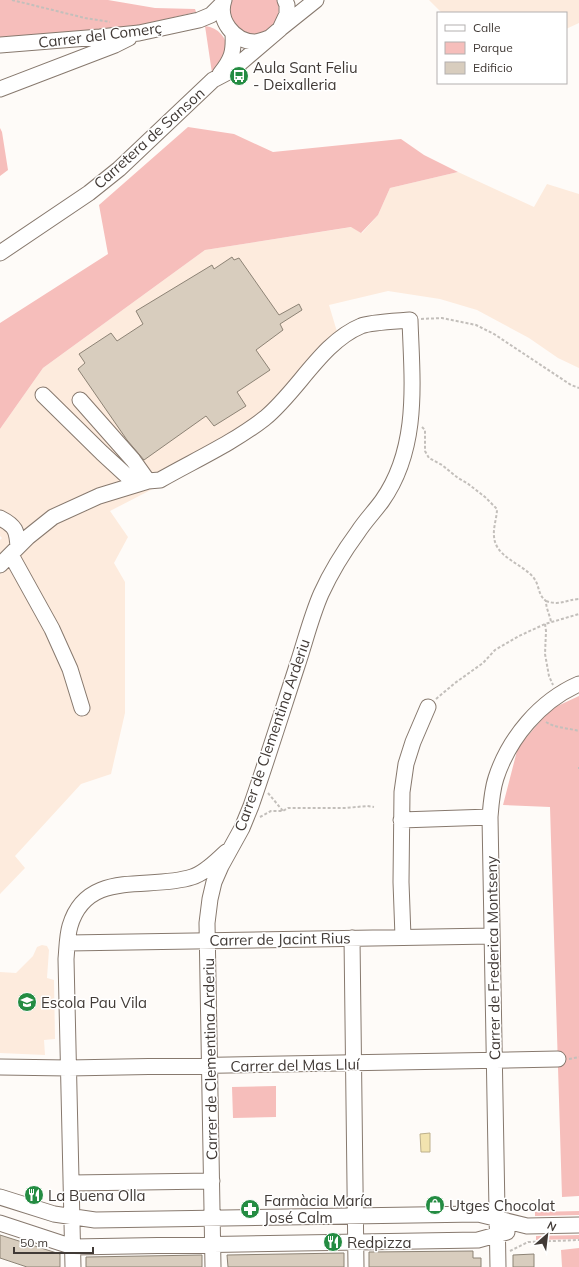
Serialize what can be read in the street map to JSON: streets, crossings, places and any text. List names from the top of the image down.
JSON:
{
  "streets": {
    "street": [
      "Carrer del Comerç",
      "Carretera de Sanson",
      "Carrer de Clementina Arderiu",
      "Carrer de Jacint Rius",
      "Carrer de Frederica Montseny",
      "Carrer del Mas Lluí"
    ]
  },
  "crossings": [
    ["Carrer de Clementina Arderiu", "Carrer de Jacint Rius"],
    ["Carrer de Clementina Arderiu", "Carrer del Mas Lluí"],
    ["Carrer de Jacint Rius", "Carrer de Frederica Montseny"],
    ["Carrer de Frederica Montseny", "Carrer del Mas Lluí"]
  ],
  "places": {
    "bus stop": ["Aula Sant Feliu - Deixalleria"],
    "school or university": ["Escola Pau Vila"],
    "restaurant": ["La Buena Olla", "Redpizza"],
    "shop": ["Utges Chocolat"],
    "pharmacy": ["Farmàcia María José Calm"]
  },
  "legend": ["Calle", "Parque", "Edificio"],
  "scale_bar": "50 m",
  "north": "top right"
}
